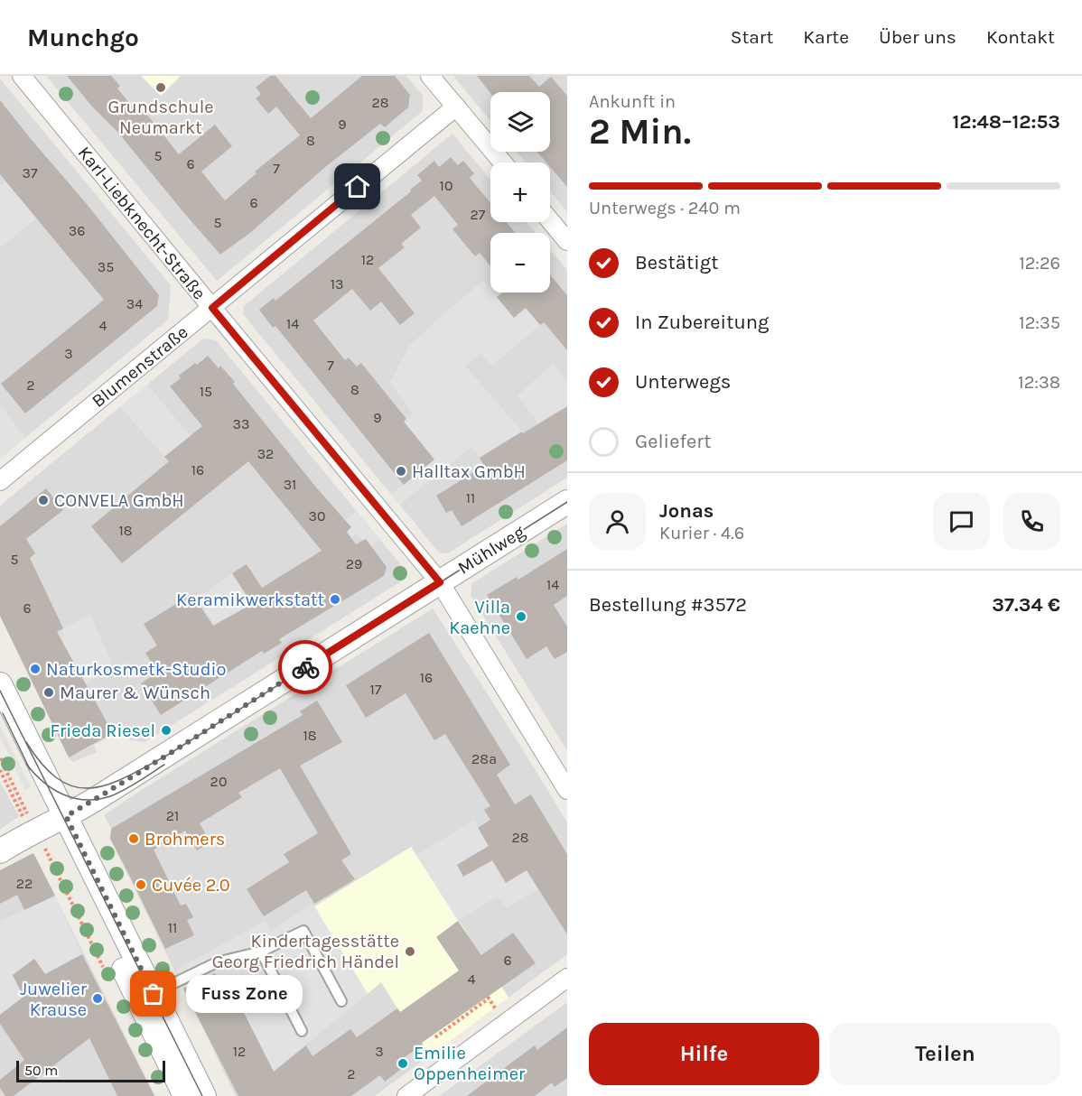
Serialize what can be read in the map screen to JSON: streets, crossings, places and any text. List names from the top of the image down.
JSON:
{
  "streets": {
    "street": ["Karl-Liebknecht-Straße", "Blumenstraße", "Mühlweg"]
  },
  "crossings": [
    ["Karl-Liebknecht-Straße", "Blumenstraße"],
    ["Karl-Liebknecht-Straße", "Mühlweg"]
  ],
  "places": [
    "Grundschule Neumarkt",
    "Halltax GmbH",
    "CONVELA GmbH",
    "Keramikwerkstatt",
    "Villa Kaehne",
    "Naturkosmetk-Studio",
    "Maurer & Wünsch",
    "Frieda Riesel",
    "Brohmers",
    "Cuvée 2.0",
    "Kindertagesstätte Georg Friedrich Händel",
    "Fuss Zone",
    "Juwelier Krause",
    "Emilie Oppenheimer"
  ],
  "house_numbers": [
    "28",
    "9",
    "8",
    "5",
    "6",
    "7",
    "37",
    "10",
    "6",
    "27",
    "5",
    "36",
    "12",
    "35",
    "13",
    "34",
    "14",
    "4",
    "3",
    "7",
    "2",
    "8",
    "15",
    "9",
    "33",
    "32",
    "16",
    "31",
    "11",
    "30",
    "18",
    "5",
    "29",
    "14",
    "6",
    "16",
    "17",
    "18",
    "28a",
    "20",
    "21",
    "28",
    "22",
    "11",
    "6",
    "4",
    "12",
    "3",
    "2"
  ],
  "scale_bar": "50 m",
  "page": {
    "header": "Munchgo",
    "nav": [
      "Start",
      "Karte",
      "Über uns",
      "Kontakt"
    ],
    "heading": ["2 Min.", "Ankunft in", "12:48–12:53"],
    "panel": [
      "Jonas",
      "Kurier · 4.6",
      "Bestellung #3572",
      "37.34 €"
    ],
    "map_buttons": ["+", "−"],
    "bar": "Unterwegs · 240 m",
    "list": [
      ["Bestätigt", "12:26"],
      ["In Zubereitung", "12:35"],
      ["Unterwegs", "12:38"],
      "Geliefert"
    ],
    "bubble": "Fuss Zone",
    "buttons": ["Hilfe", "Teilen"],
    "scale": "50 m"
  }
}
